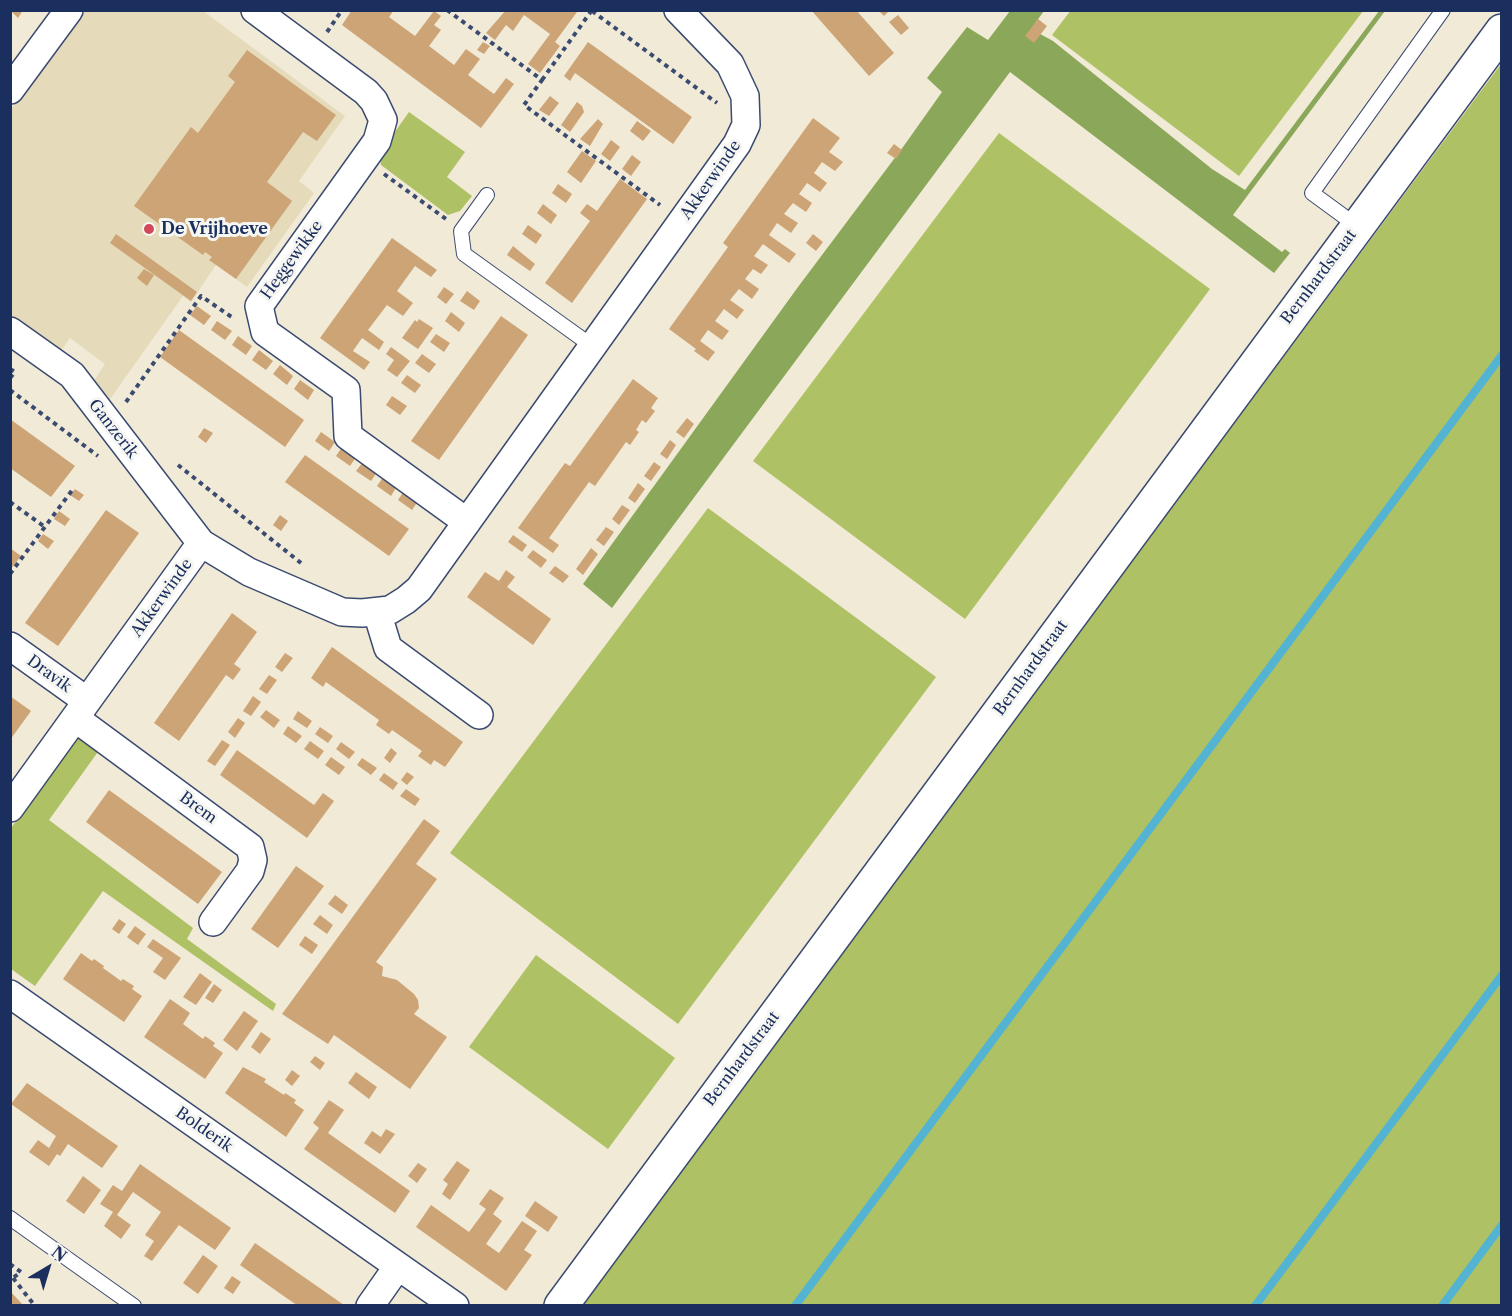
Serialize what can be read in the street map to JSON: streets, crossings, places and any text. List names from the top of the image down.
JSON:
{
  "streets": {
    "street": [
      "Akkerwinde",
      "Heggewikke",
      "Bernhardstraat",
      "Ganzerik",
      "Dravik",
      "Brem",
      "Bolderik"
    ]
  },
  "crossings": [
    ["Akkerwinde", "Heggewikke"],
    ["Akkerwinde", "Ganzerik"],
    ["Akkerwinde", "Dravik"],
    ["Akkerwinde", "Brem"],
    ["Dravik", "Brem"]
  ],
  "places": ["De Vrijhoeve"],
  "north": "top right"
}
